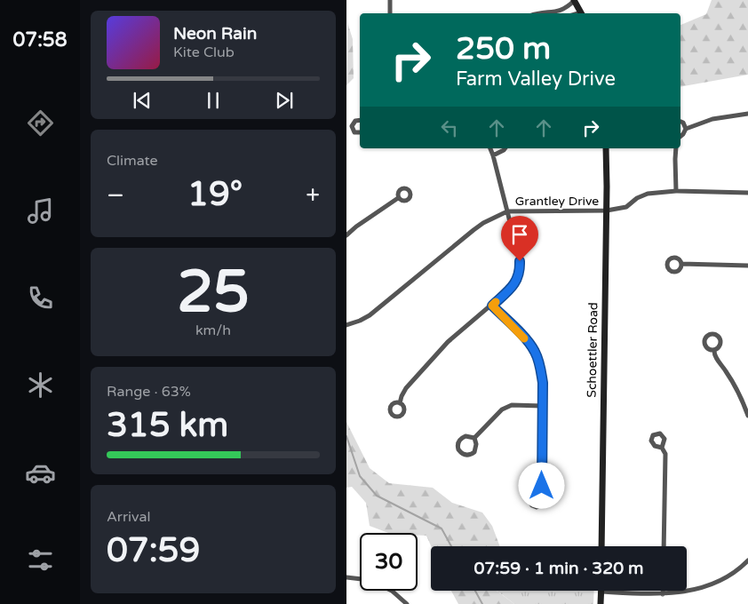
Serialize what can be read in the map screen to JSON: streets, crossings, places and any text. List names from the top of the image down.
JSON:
{
  "streets": {
    "street": ["Grantley Drive", "Schoettler Road"]
  },
  "crossings": [
    ["Grantley Drive", "Schoettler Road"]
  ],
  "page": {
    "tabs": "07:58",
    "turn": ["250 m", "Farm Valley Drive"],
    "song": ["Neon Rain", "Kite Club"],
    "tile": [
      "Climate",
      ["25", "km/h"],
      ["Range · 63%", "315 km"],
      ["Arrival", "07:59"]
    ],
    "heat": ["−", "19°", "+"],
    "limit": "30",
    "trip": "07:59 · 1 min · 320 m"
  }
}
